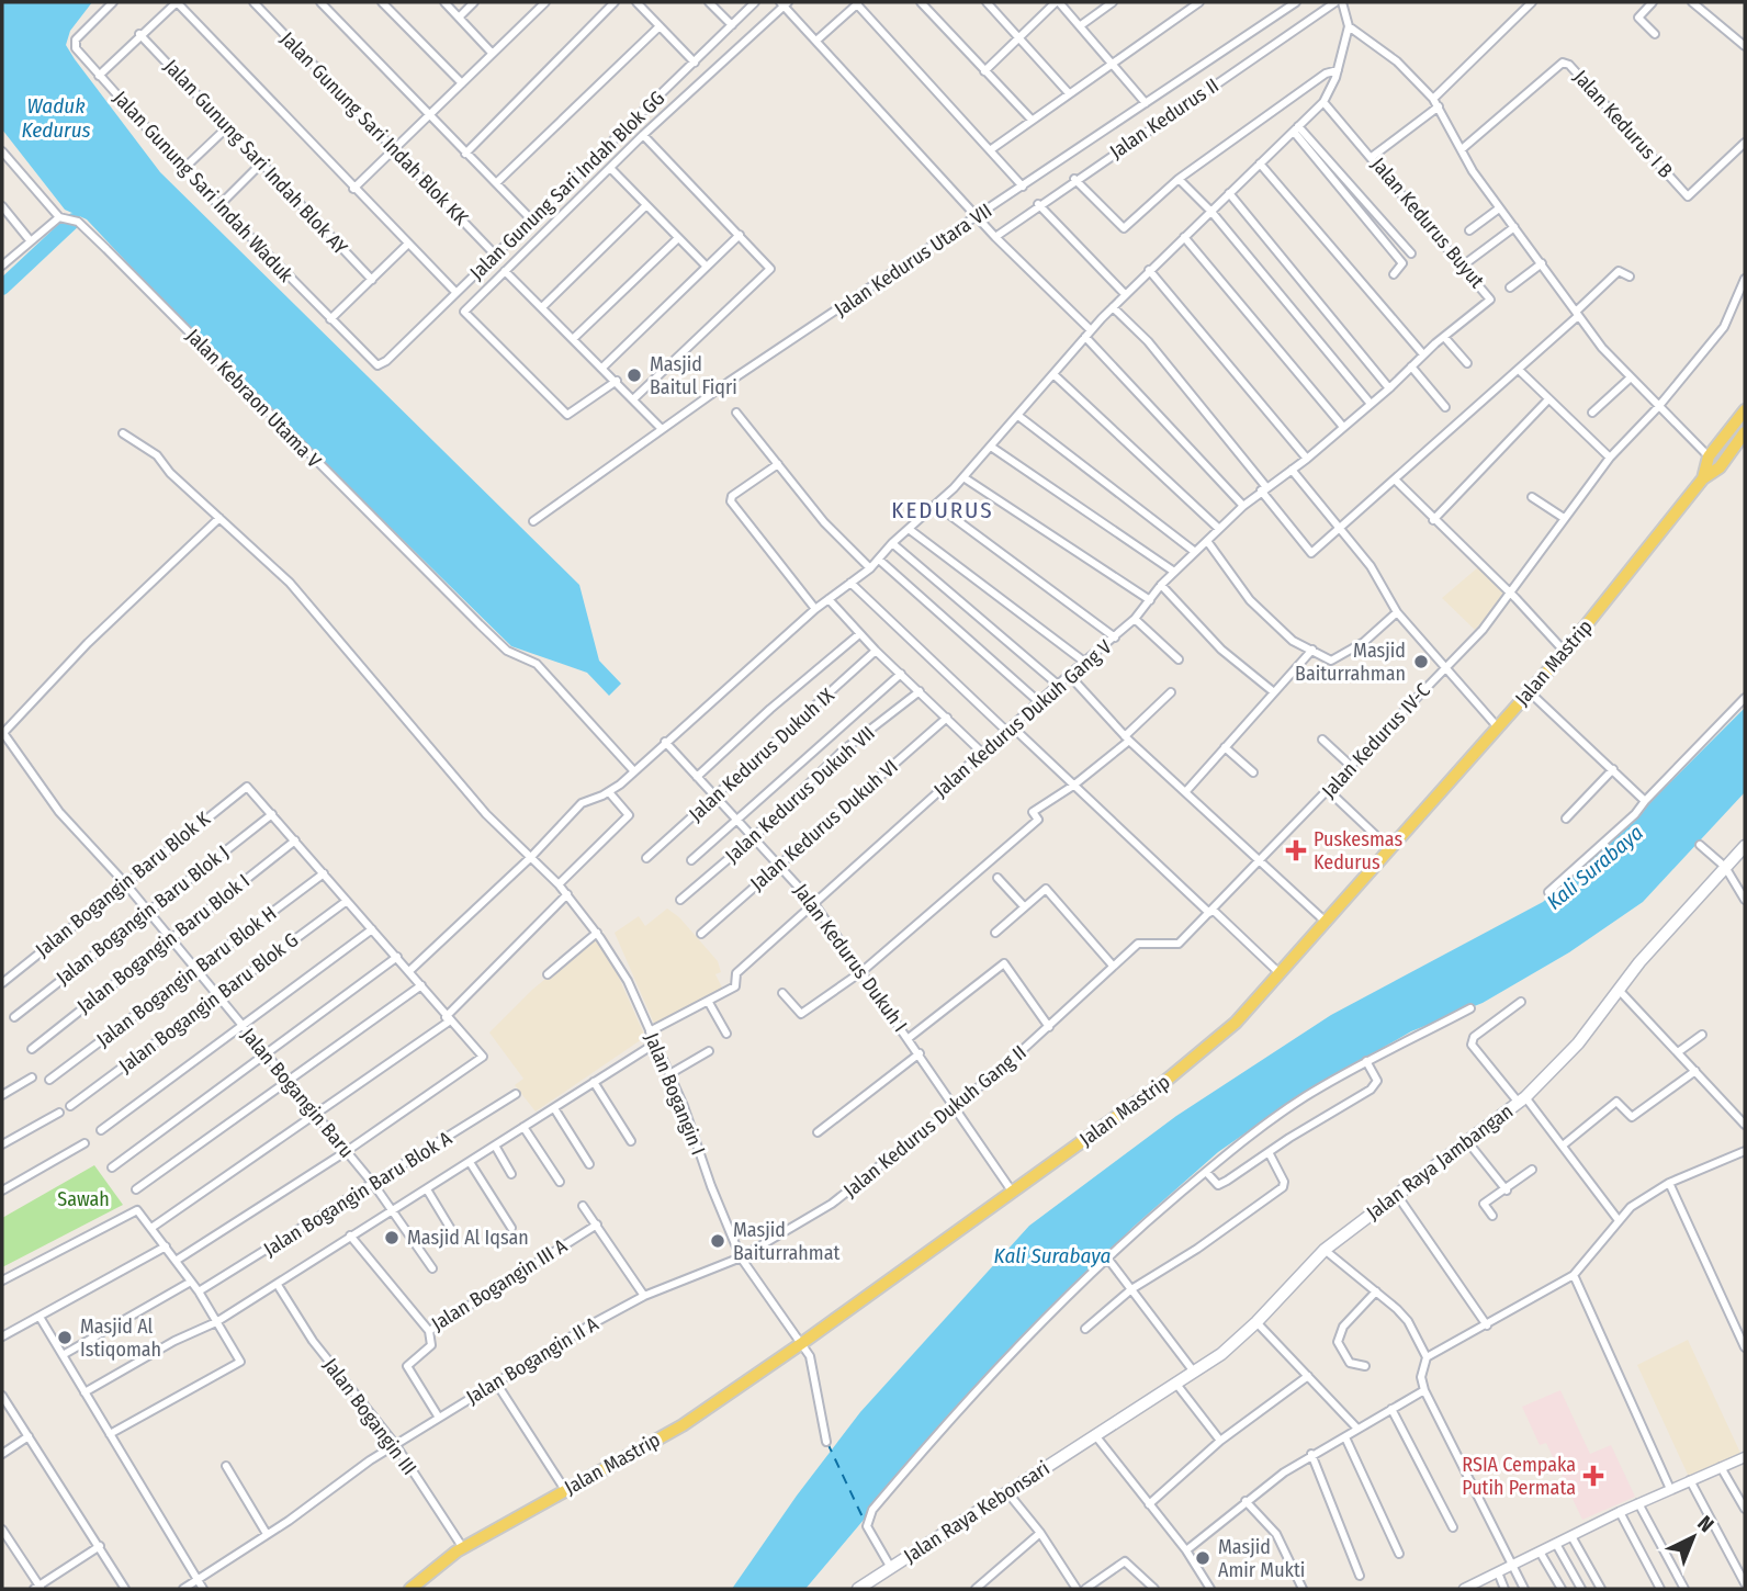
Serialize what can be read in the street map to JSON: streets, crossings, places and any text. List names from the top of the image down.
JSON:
{
  "streets": {
    "main road": ["Jalan Mastrip", "Jalan Raya Jambangan", "Jalan Raya Kebonsari"],
    "street": [
      "Jalan Kedurus II",
      "Jalan Kedurus I B",
      "Jalan Gunung Sari Indah Blok KK",
      "Jalan Gunung Sari Indah Blok AY",
      "Jalan Gunung Sari Indah Blok GG",
      "Jalan Gunung Sari Indah Waduk",
      "Jalan Kedurus Buyut",
      "Jalan Kedurus Utara VII",
      "Jalan Kebraon Utama V",
      "Jalan Kedurus Dukuh Gang V",
      "Jalan Kedurus IV-C",
      "Jalan Kedurus Dukuh IX",
      "Jalan Kedurus Dukuh VII",
      "Jalan Kedurus Dukuh VI",
      "Jalan Bogangin Baru Blok K",
      "Jalan Bogangin Baru Blok J",
      "Jalan Bogangin Baru Blok I",
      "Jalan Kedurus Dukuh I",
      "Jalan Bogangin Baru Blok H",
      "Jalan Bogangin Baru Blok G",
      "Jalan Bogangin Baru",
      "Jalan Bogangin I",
      "Jalan Kedurus Dukuh Gang II",
      "Jalan Bogangin Baru Blok A",
      "Jalan Bogangin III A",
      "Jalan Bogangin II A",
      "Jalan Bogangin III"
    ]
  },
  "crossings": [
    ["Jalan Gunung Sari Indah Blok KK", "Jalan Gunung Sari Indah Blok GG"],
    ["Jalan Gunung Sari Indah Blok GG", "Jalan Gunung Sari Indah Waduk"],
    ["Jalan Kedurus Buyut", "Jalan Kedurus Dukuh Gang V"],
    ["Jalan Mastrip", "Jalan Kedurus Dukuh I"],
    ["Jalan Mastrip", "Jalan Bogangin I"],
    ["Jalan Mastrip", "Jalan Bogangin III"],
    ["Jalan Kedurus Dukuh Gang V", "Jalan Kedurus Dukuh I"],
    ["Jalan Kedurus IV-C", "Jalan Kedurus Dukuh Gang II"],
    ["Jalan Kedurus Dukuh IX", "Jalan Kedurus Dukuh I"],
    ["Jalan Kedurus Dukuh VII", "Jalan Kedurus Dukuh I"],
    ["Jalan Kedurus Dukuh VI", "Jalan Kedurus Dukuh I"],
    ["Jalan Bogangin Baru Blok K", "Jalan Bogangin Baru Blok J"],
    ["Jalan Bogangin Baru Blok K", "Jalan Bogangin Baru"],
    ["Jalan Bogangin Baru Blok J", "Jalan Bogangin Baru"],
    ["Jalan Bogangin Baru Blok I", "Jalan Bogangin Baru"],
    ["Jalan Kedurus Dukuh I", "Jalan Kedurus Dukuh Gang II"],
    ["Jalan Bogangin Baru Blok H", "Jalan Bogangin Baru"],
    ["Jalan Bogangin Baru Blok G", "Jalan Bogangin Baru"],
    ["Jalan Bogangin Baru", "Jalan Bogangin I"],
    ["Jalan Bogangin Baru", "Jalan Bogangin Baru Blok A"],
    ["Jalan Bogangin I", "Jalan Kedurus Dukuh Gang II"],
    ["Jalan Bogangin I", "Jalan Bogangin II A"],
    ["Jalan Kedurus Dukuh Gang II", "Jalan Bogangin II A"],
    ["Jalan Raya Jambangan", "Jalan Raya Kebonsari"],
    ["Jalan Bogangin II A", "Jalan Bogangin III"]
  ],
  "districts": ["KEDURUS"],
  "water": ["Waduk Kedurus", "Kali Surabaya"],
  "parks": ["Sawah"],
  "places": {
    "other": [
      "Masjid Baitul Fiqri",
      "Masjid Baiturrahman",
      "Masjid Al Iqsan",
      "Masjid Baiturrahmat",
      "Masjid Al Istiqomah",
      "Masjid Amir Mukti"
    ],
    "health": ["Puskesmas Kedurus", "RSIA Cempaka Putih Permata"]
  },
  "north": "top right"
}
